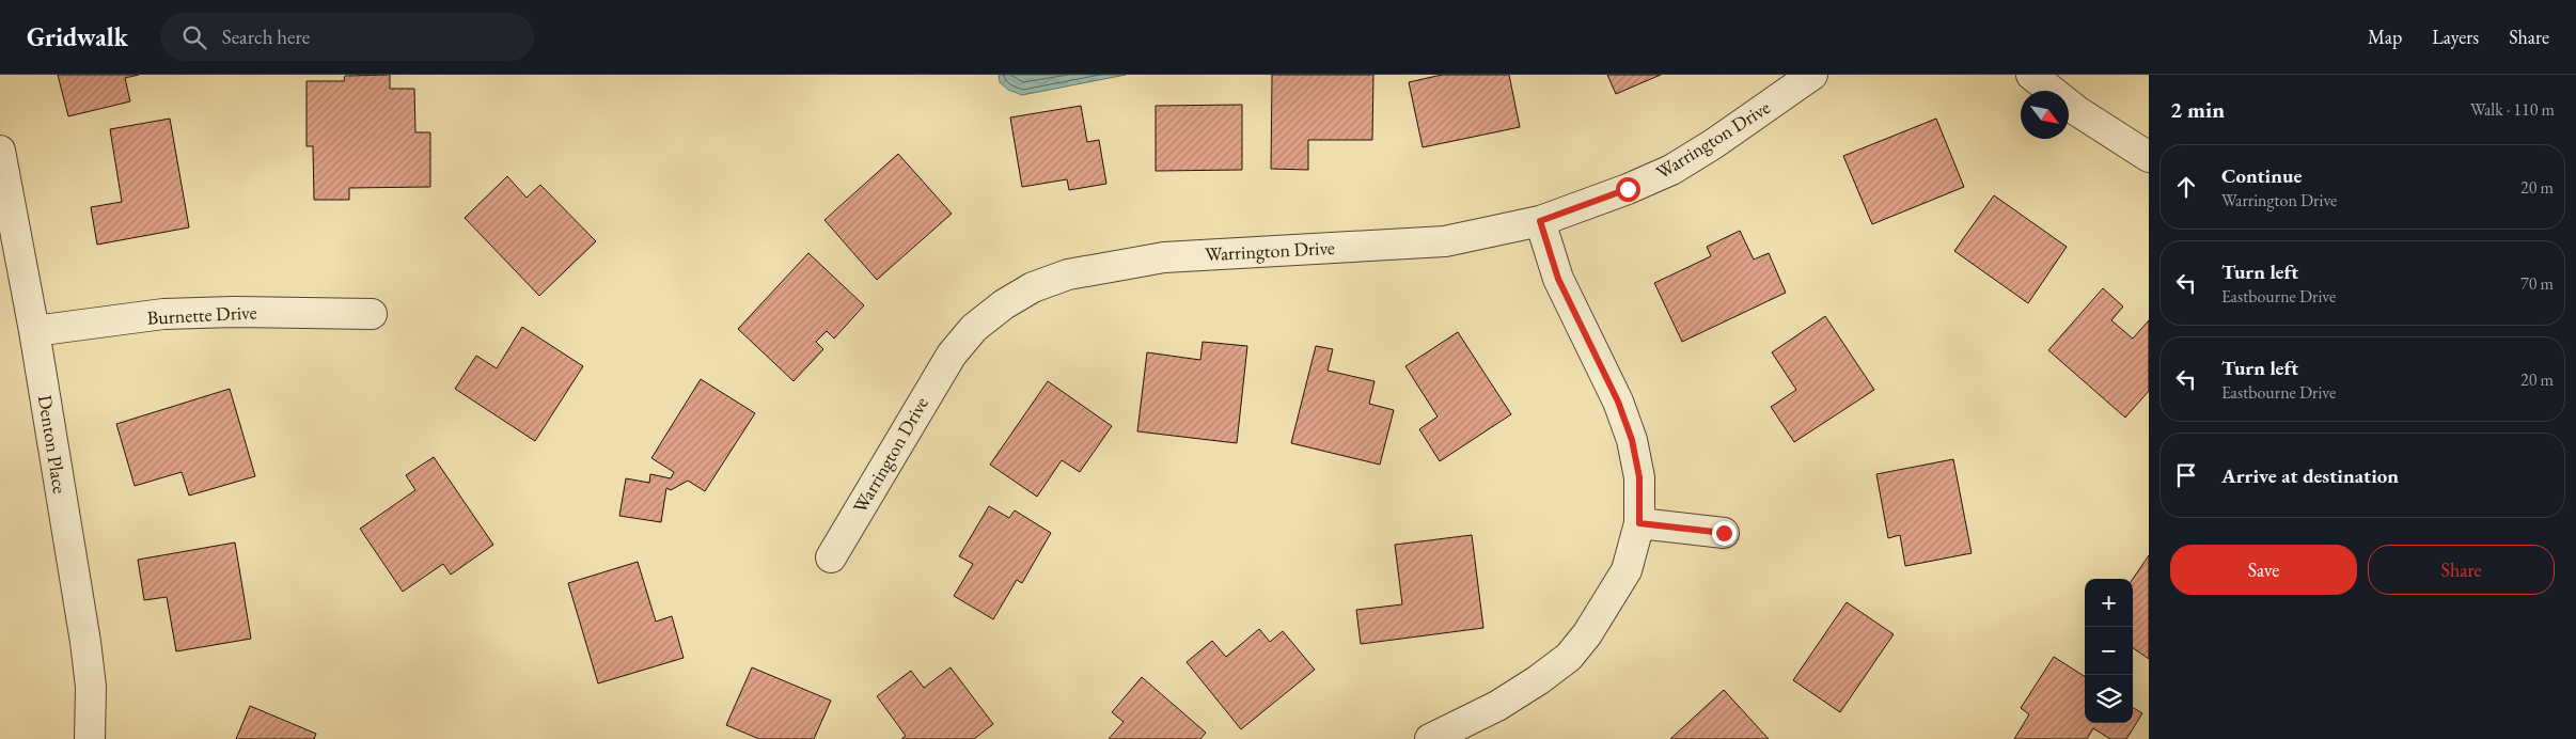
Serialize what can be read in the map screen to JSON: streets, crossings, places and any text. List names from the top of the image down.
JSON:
{
  "streets": {
    "street": ["Warrington Drive", "Burnette Drive", "Denton Place"]
  },
  "crossings": [
    ["Burnette Drive", "Denton Place"]
  ],
  "north": "bottom right",
  "page": {
    "header": "Gridwalk",
    "search": "Search here",
    "nav": ["Map", "Layers", "Share"],
    "heading": ["2 min", "Walk · 110 m"],
    "list": [
      ["Continue", "Warrington Drive", "20 m"],
      ["Turn left", "Eastbourne Drive", "70 m"],
      ["Turn left", "Eastbourne Drive", "20 m"],
      "Arrive at destination"
    ],
    "buttons": ["Save", "Share"],
    "map_buttons": ["+", "−"]
  }
}
